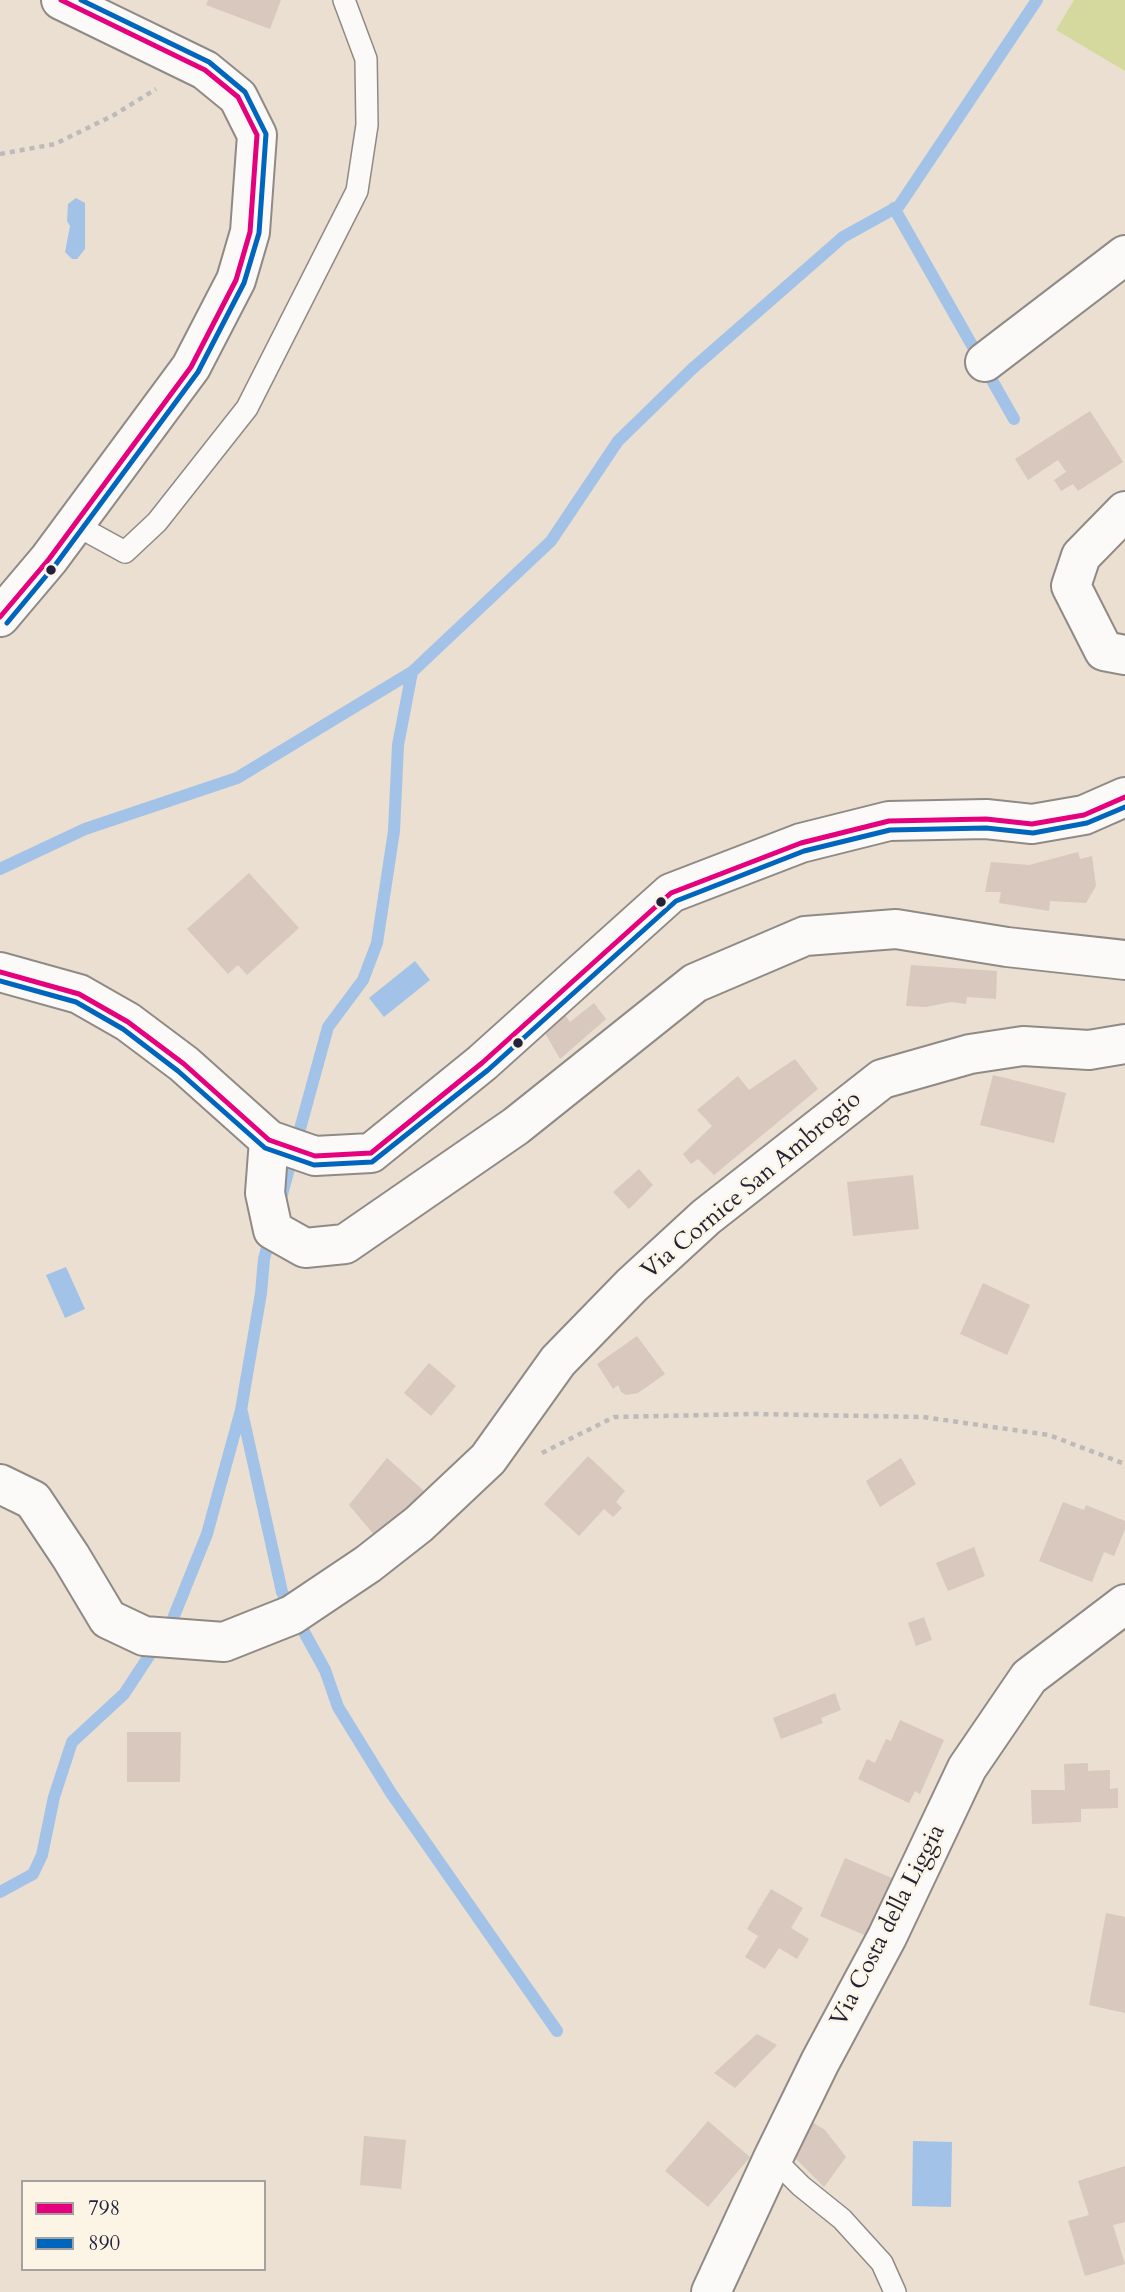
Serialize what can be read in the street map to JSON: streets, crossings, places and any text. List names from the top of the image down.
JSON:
{
  "streets": {
    "street": ["Via Cornice San Ambrogio", "Via Costa della Liggia"]
  },
  "lines": ["transit line 798", "transit line 890"],
  "legend": ["798", "890"]
}
